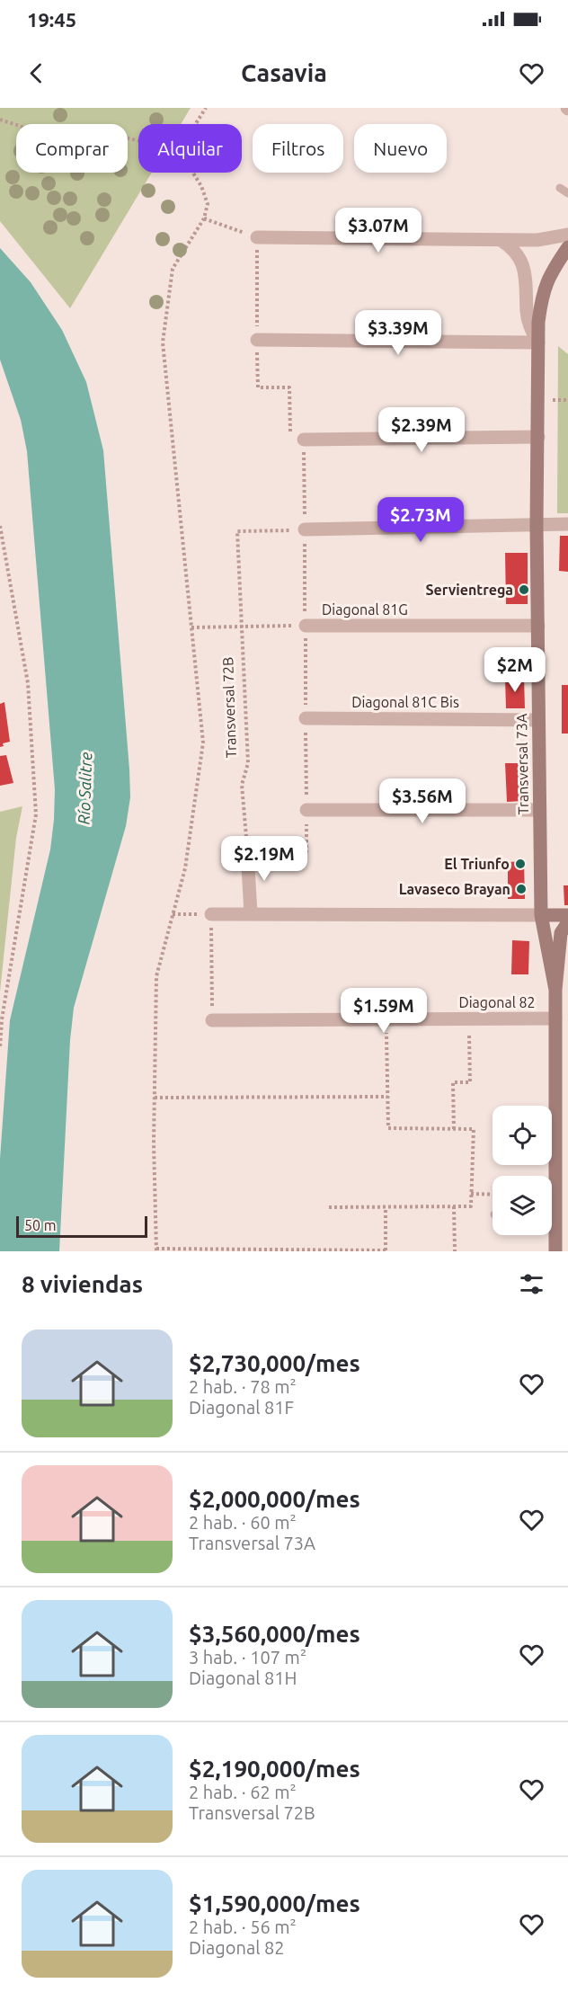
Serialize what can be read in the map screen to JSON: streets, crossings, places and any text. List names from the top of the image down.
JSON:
{
  "streets": {
    "street": [
      "Diagonal 81G",
      "Diagonal 81C Bis",
      "Transversal 73A",
      "Diagonal 82"
    ],
    "path": ["Transversal 72B"]
  },
  "crossings": [
    ["Diagonal 81G", "Transversal 72B"],
    ["Diagonal 81G", "Transversal 73A"],
    ["Diagonal 81C Bis", "Transversal 73A"],
    ["Transversal 73A", "Diagonal 82"]
  ],
  "water": ["Río Salitre"],
  "places": ["Servientrega", "El Triunfo", "Lavaseco Brayan"],
  "scale_bar": "50 m",
  "page": {
    "status": "19:45",
    "header": "Casavia",
    "chip": [
      "Comprar",
      "Alquilar",
      "Filtros",
      "Nuevo"
    ],
    "price": [
      "$3.07M",
      "$3.39M",
      "$2.39M",
      "$2.73M",
      "$2M",
      "$3.56M",
      "$2.19M",
      "$1.59M"
    ],
    "scale": "50 m",
    "heading": "8 viviendas",
    "list": [
      {
        "name": "$2,730,000/mes",
        "note": "2 hab. · 78 m² · Diagonal 81F"
      },
      {
        "name": "$2,000,000/mes",
        "note": "2 hab. · 60 m² · Transversal 73A"
      },
      {
        "name": "$3,560,000/mes",
        "note": "3 hab. · 107 m² · Diagonal 81H"
      },
      {
        "name": "$2,190,000/mes",
        "note": "2 hab. · 62 m² · Transversal 72B"
      },
      {
        "name": "$1,590,000/mes",
        "note": "2 hab. · 56 m² · Diagonal 82"
      }
    ]
  }
}
